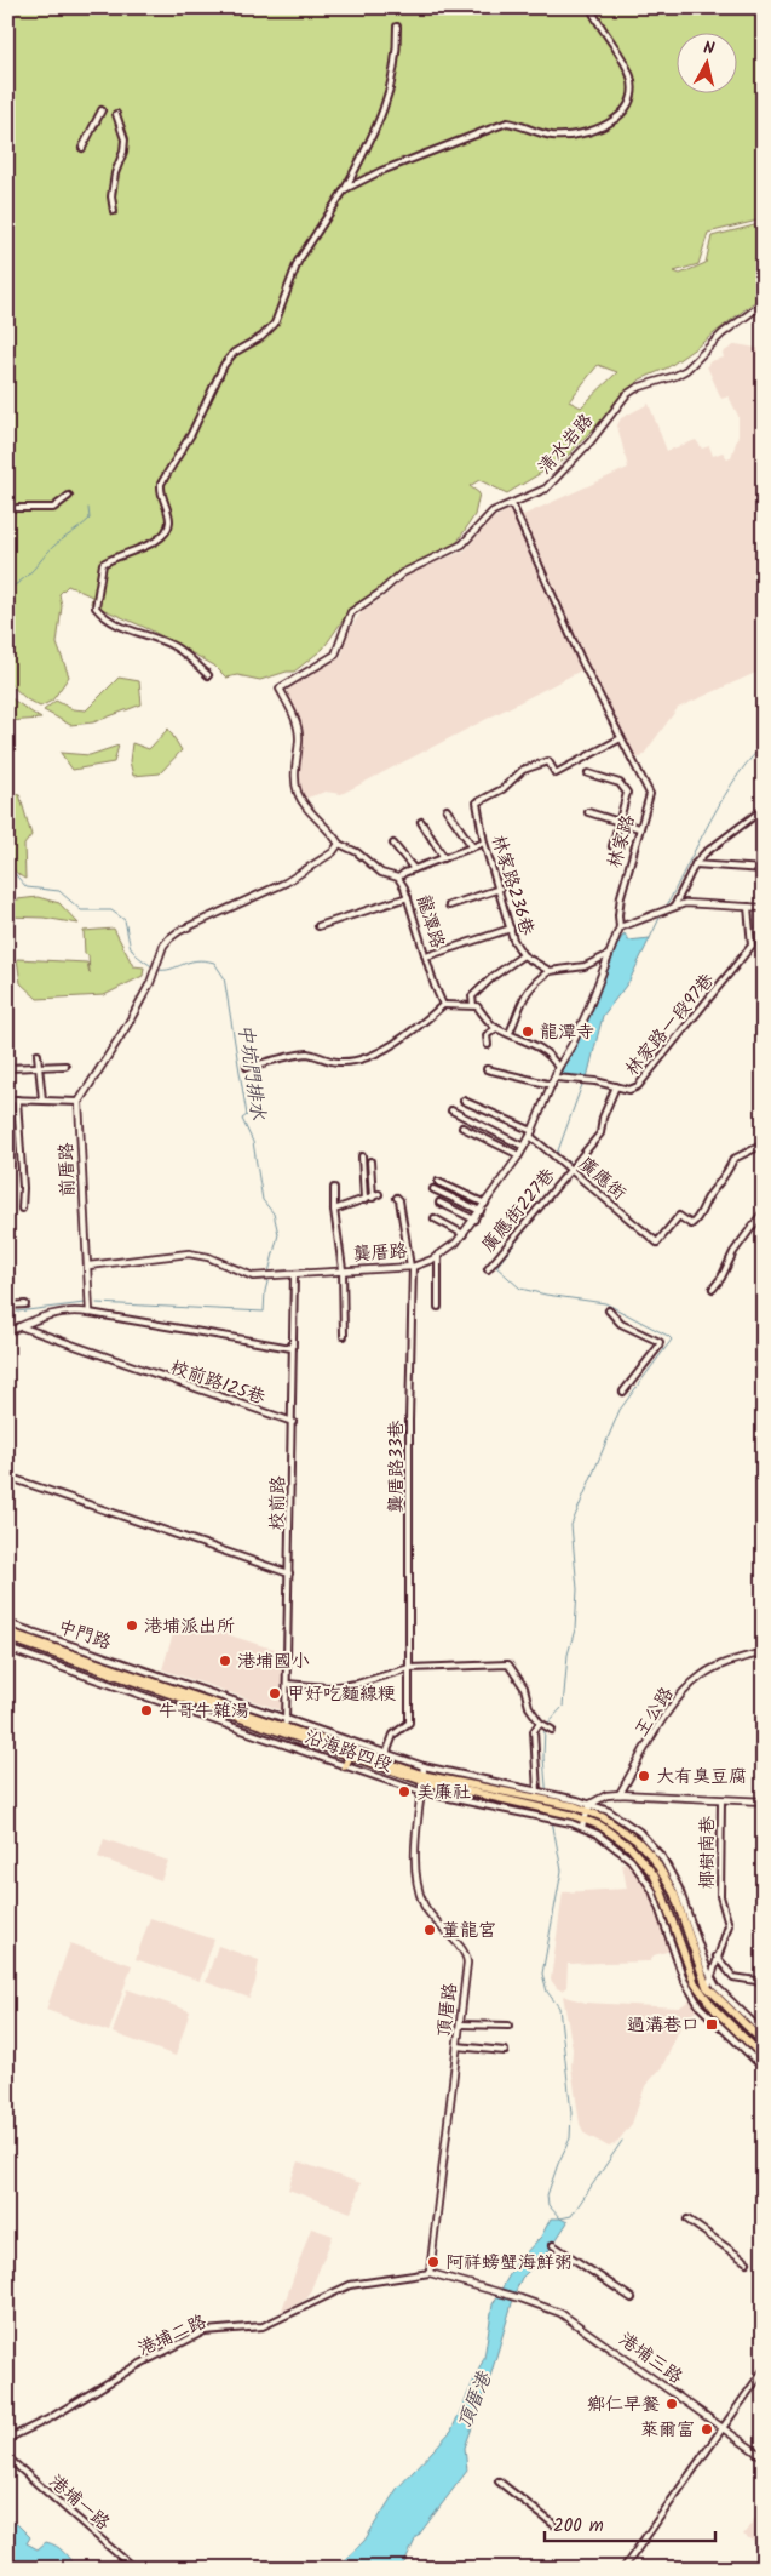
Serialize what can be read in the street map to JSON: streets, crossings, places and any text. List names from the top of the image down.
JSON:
{
  "streets": {
    "main road": ["中門路", "沿海路四段"],
    "street": [
      "清水岩路",
      "林家路",
      "林家路236巷",
      "龍潭路",
      "林家路一段97巷",
      "前厝路",
      "廣應街",
      "廣應街227巷",
      "龔厝路",
      "校前路125巷",
      "龔厝路33巷",
      "校前路",
      "王公路",
      "椰樹南巷",
      "頂厝路",
      "港埔二路",
      "港埔三路",
      "港埔一路"
    ]
  },
  "crossings": [
    ["清水岩路", "林家路"],
    ["清水岩路", "龍潭路"],
    ["林家路", "林家路236巷"],
    ["林家路", "林家路一段97巷"],
    ["林家路", "廣應街"],
    ["林家路", "龔厝路"],
    ["林家路一段97巷", "廣應街227巷"],
    ["前厝路", "龔厝路"],
    ["廣應街", "廣應街227巷"],
    ["龔厝路", "龔厝路33巷"],
    ["龔厝路", "校前路"],
    ["校前路125巷", "校前路"],
    ["龔厝路33巷", "沿海路四段"],
    ["校前路", "沿海路四段"],
    ["中門路", "沿海路四段"],
    ["沿海路四段", "頂厝路"],
    ["頂厝路", "港埔二路"],
    ["頂厝路", "港埔三路"],
    ["港埔二路", "港埔三路"]
  ],
  "water": ["中坑門排水", "頂厝港"],
  "places": {
    "other": [
      "龍潭寺",
      "港埔派出所",
      "港埔國小",
      "甲好吃麵線粳",
      "牛哥牛雜湯",
      "大有臭豆腐",
      "美廉社",
      "董龍宮",
      "阿祥螃蟹海鮮粥",
      "鄉仁早餐",
      "萊爾富"
    ],
    "transit": ["過溝巷口"]
  },
  "scale_bar": "200 m",
  "north": "top"
}
